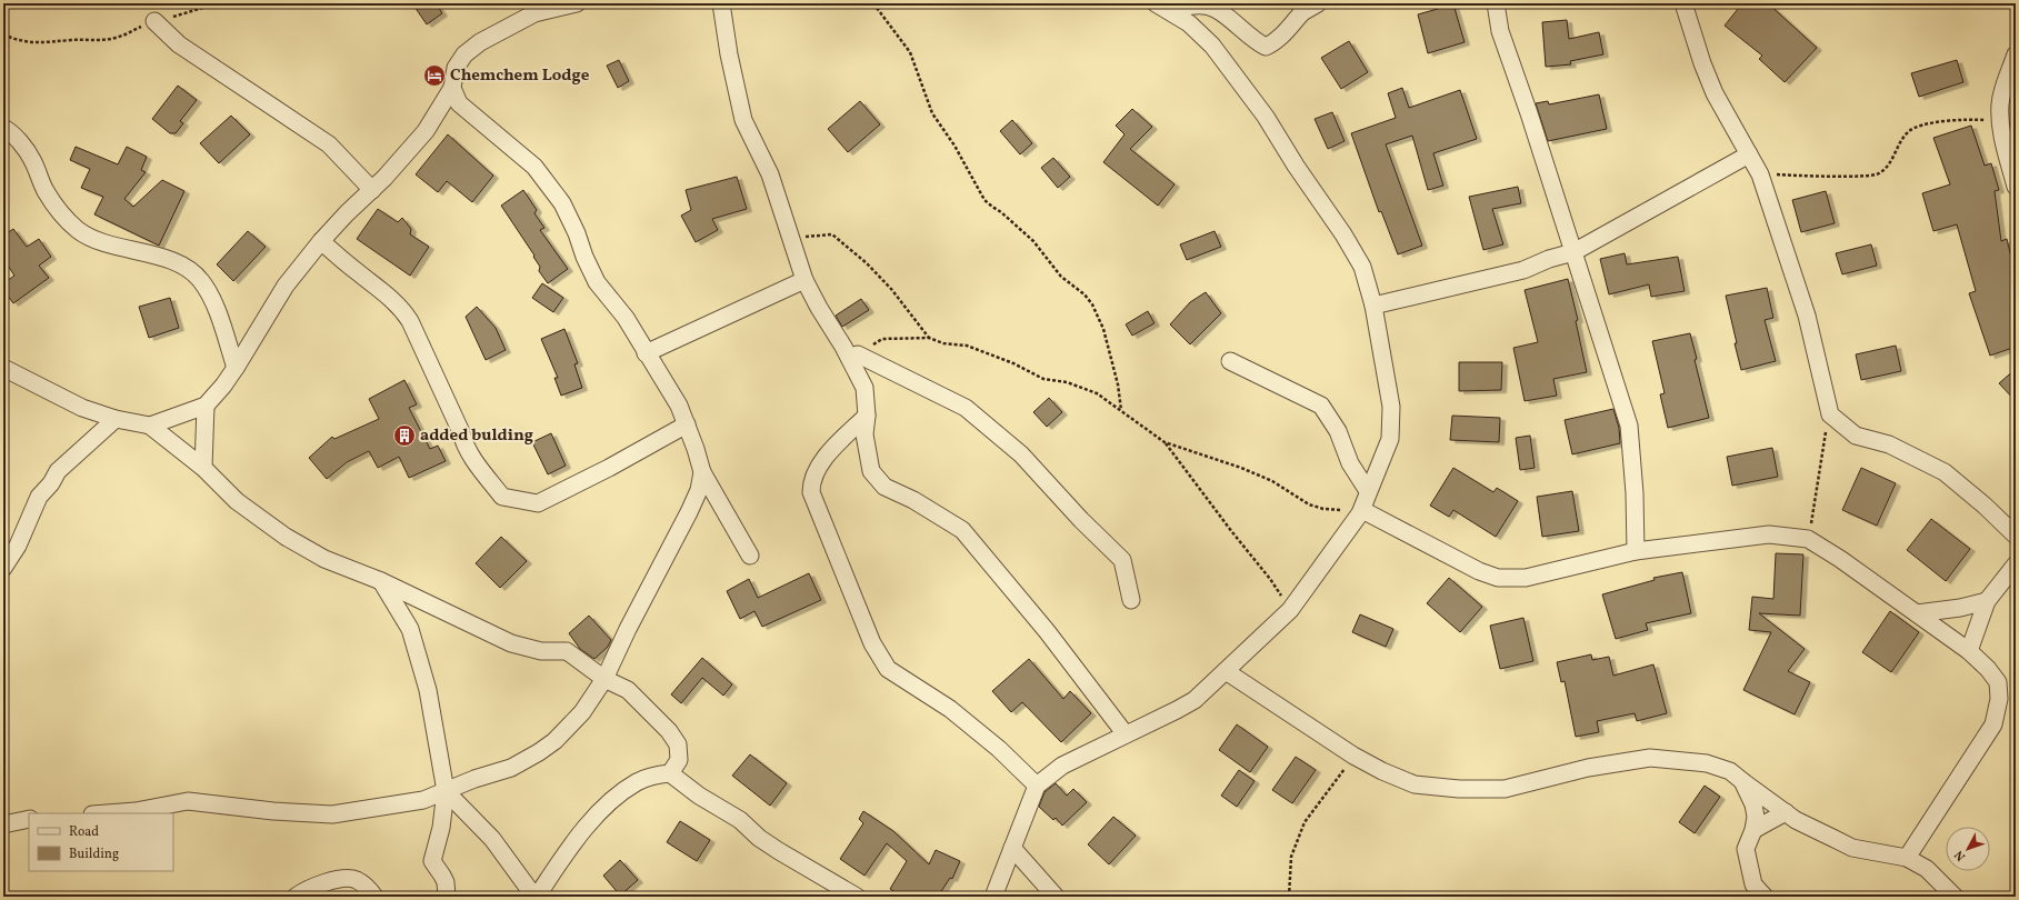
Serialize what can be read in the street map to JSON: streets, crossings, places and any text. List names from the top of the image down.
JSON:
{
  "places": {
    "hotel": ["Chemchem Lodge"],
    "building": ["added bulding"]
  },
  "legend": ["Road", "Building"],
  "north": "bottom left"
}
